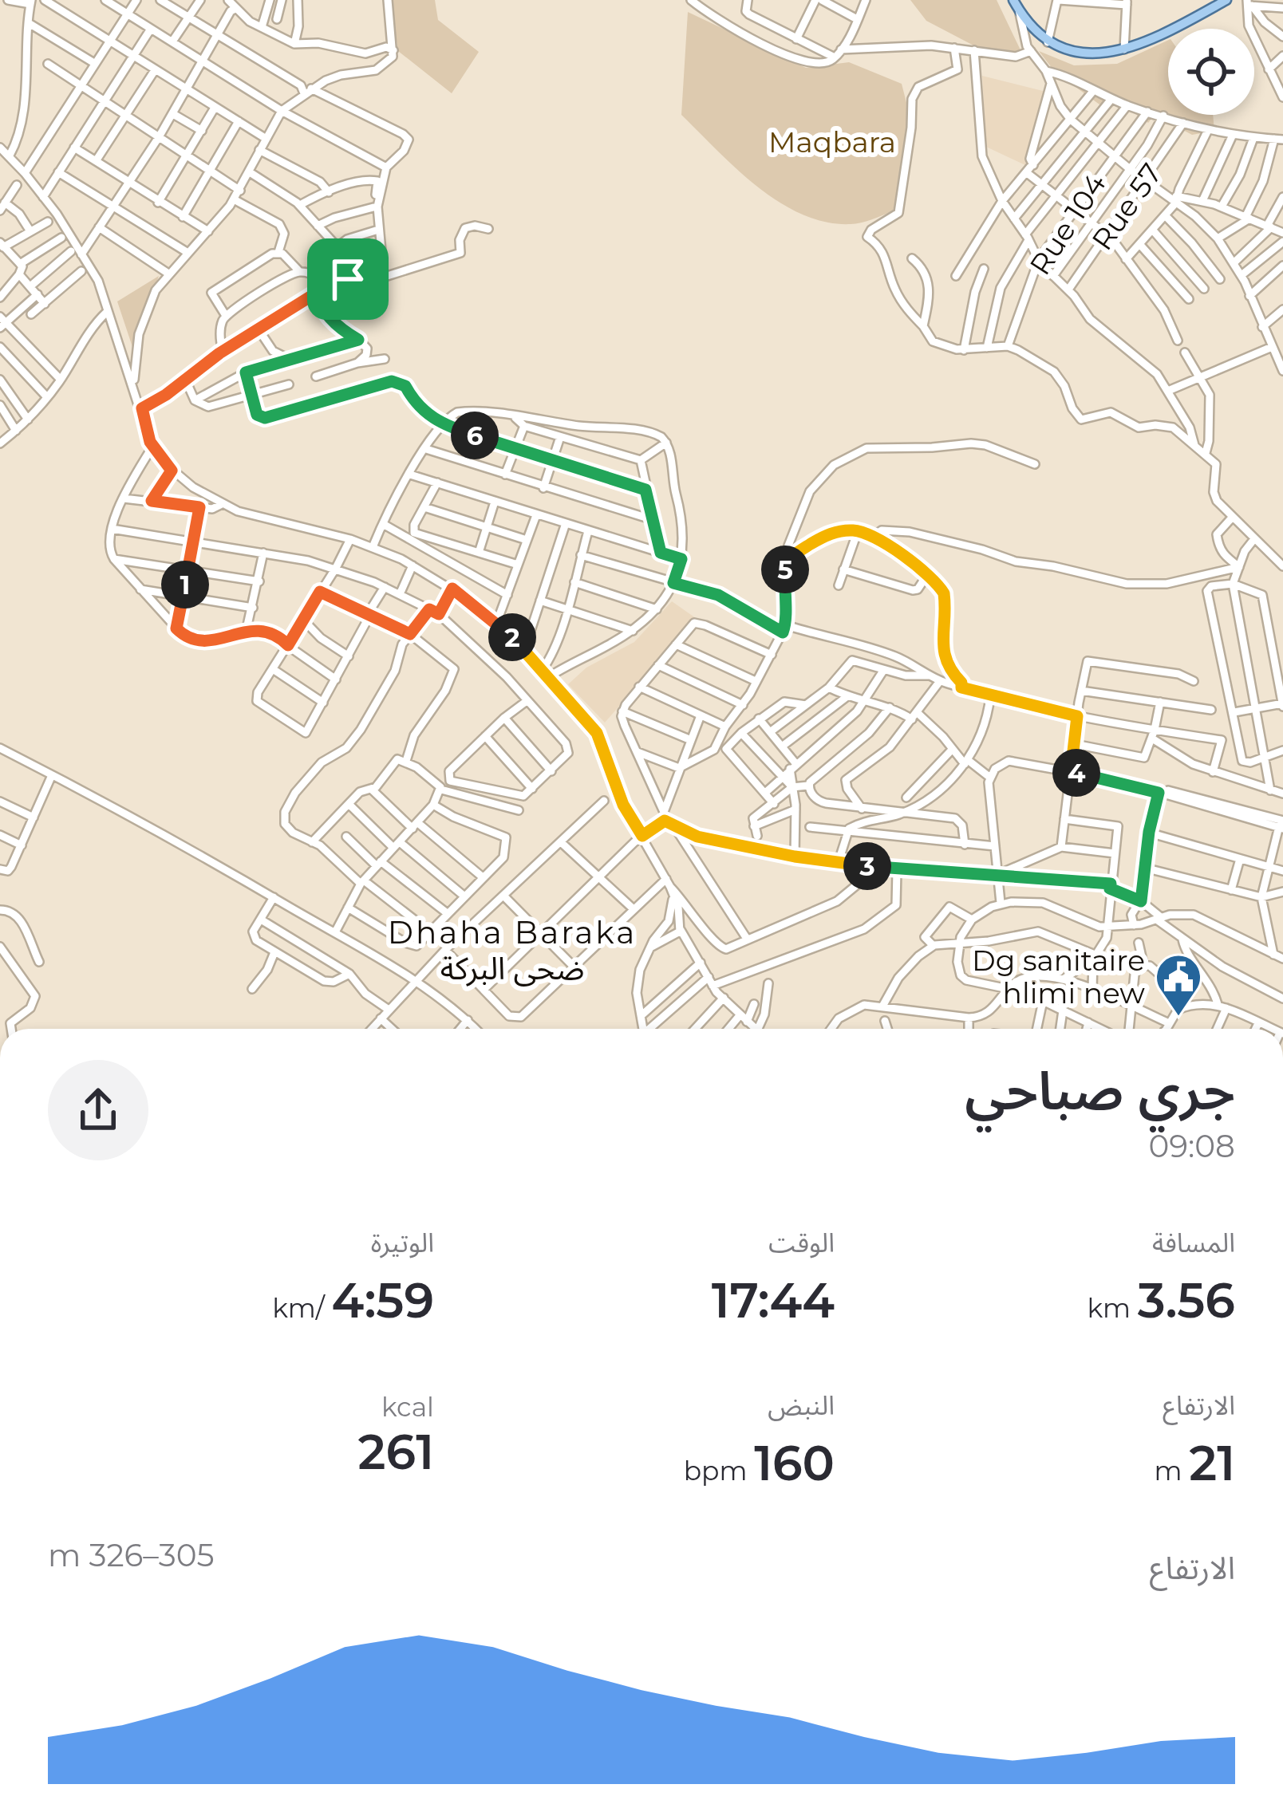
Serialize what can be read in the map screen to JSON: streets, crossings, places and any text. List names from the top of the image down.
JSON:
{
  "streets": {
    "street": ["Rue 57", "Rue 104"]
  },
  "districts": ["Dhaha Baraka ضحى البركة"],
  "parks": ["Maqbara"],
  "places": {
    "public building": ["Dg sanitaire hlimi new"]
  },
  "page": {
    "pins": [
      "6",
      "5",
      "1",
      "2",
      "4",
      "3"
    ],
    "heading": ["جري صباحي", "09:08"],
    "stats": [
      ["المسافة", "3.56 km"],
      ["الوقت", "17:44"],
      ["الوتيرة", "4:59 /km"],
      ["الارتفاع", "21 m"],
      ["النبض", "160 bpm"],
      ["kcal", "261"]
    ],
    "chart": ["الارتفاع", "305–326 m"]
  }
}
